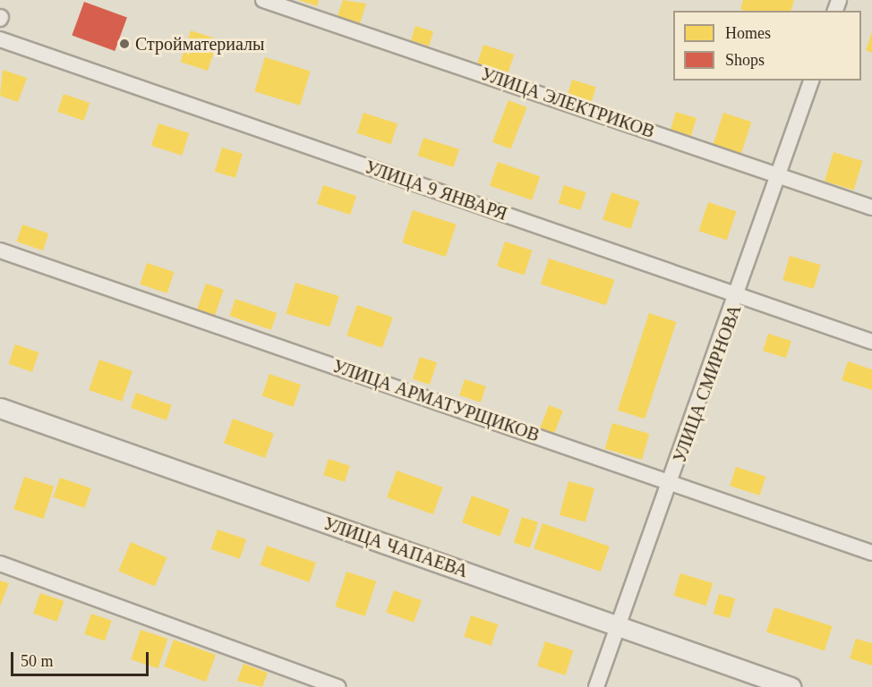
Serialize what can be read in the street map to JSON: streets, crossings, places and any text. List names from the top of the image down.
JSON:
{
  "streets": {
    "street": [
      "УЛИЦА ЭЛЕКТРИКОВ",
      "УЛИЦА 9 ЯНВАРЯ",
      "УЛИЦА СМИРНОВА",
      "УЛИЦА АРМАТУРЩИКОВ",
      "УЛИЦА ЧАПАЕВА"
    ]
  },
  "crossings": [
    ["УЛИЦА ЭЛЕКТРИКОВ", "УЛИЦА СМИРНОВА"],
    ["УЛИЦА 9 ЯНВАРЯ", "УЛИЦА СМИРНОВА"],
    ["УЛИЦА СМИРНОВА", "УЛИЦА АРМАТУРЩИКОВ"],
    ["УЛИЦА СМИРНОВА", "УЛИЦА ЧАПАЕВА"]
  ],
  "places": ["Стройматериалы"],
  "legend": ["Homes", "Shops"],
  "scale_bar": "50 m"
}
